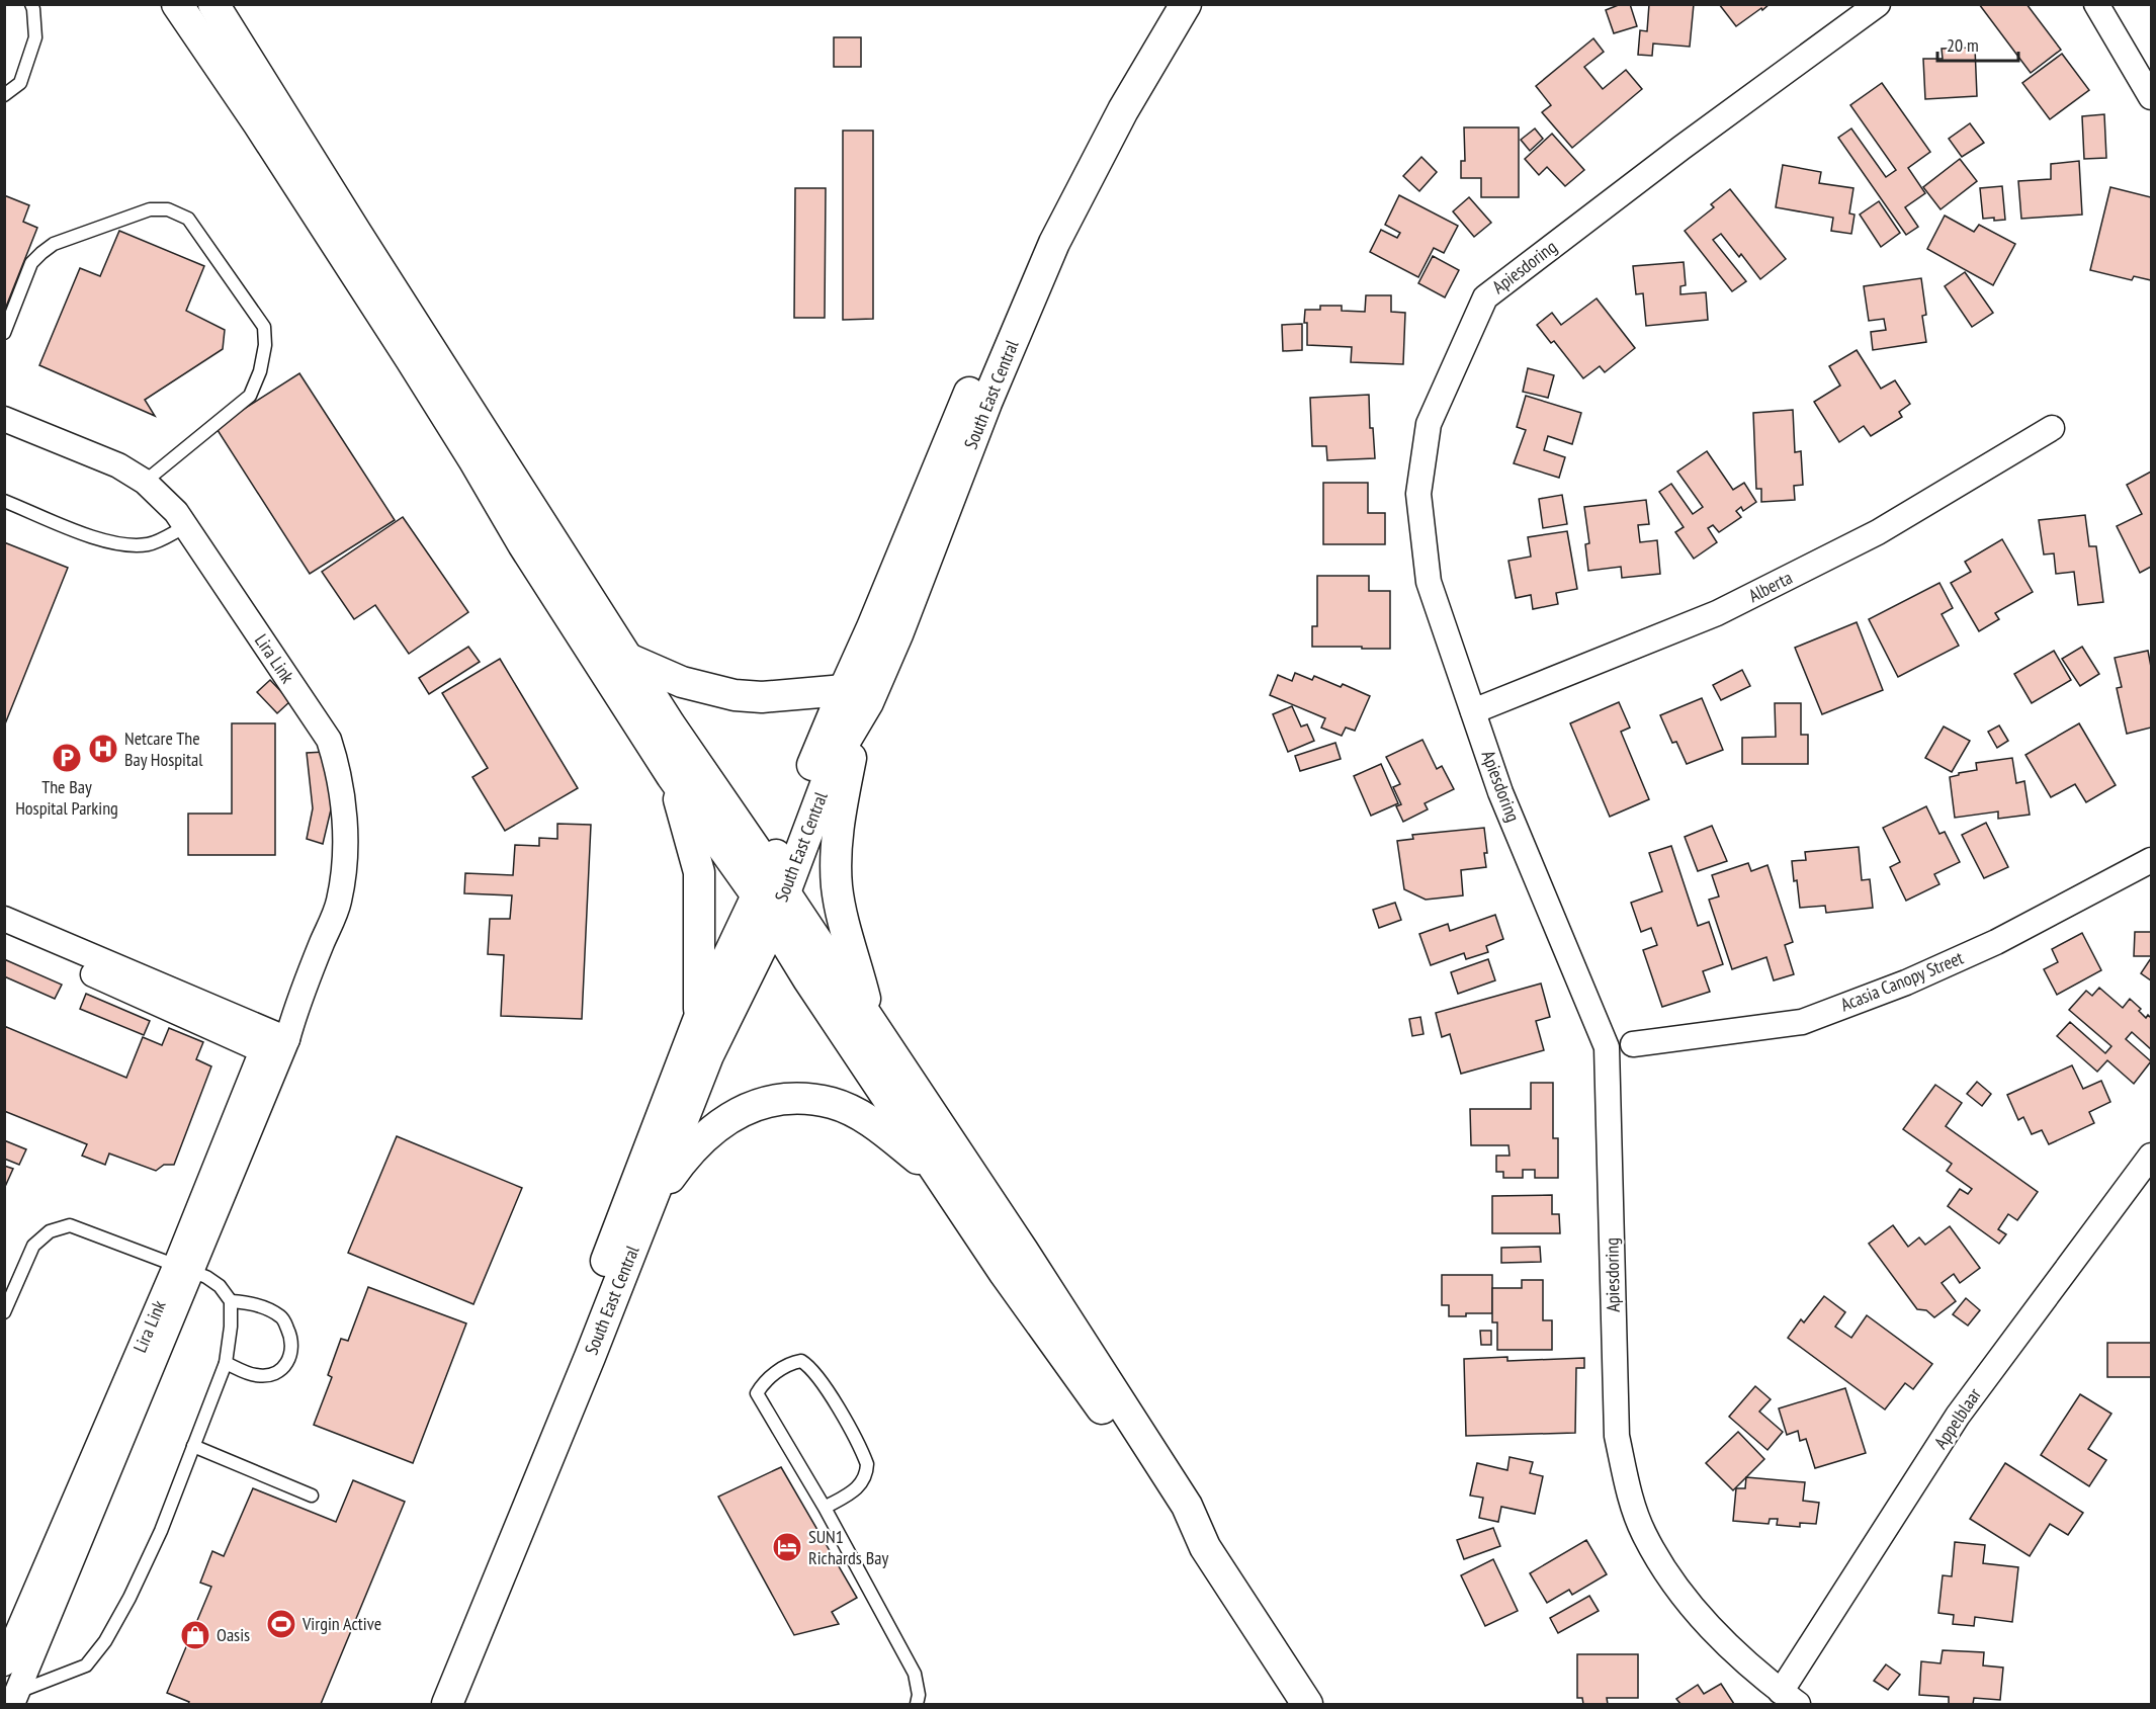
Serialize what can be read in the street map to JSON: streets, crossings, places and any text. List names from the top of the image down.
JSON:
{
  "streets": {
    "street": [
      "Apiesdoring",
      "South East Central",
      "Alberta",
      "Lira Link",
      "Acasia Canopy Street",
      "Appelblaar"
    ]
  },
  "crossings": [
    ["Apiesdoring", "Alberta"],
    ["Apiesdoring", "Appelblaar"]
  ],
  "places": {
    "hospital": ["Netcare The Bay Hospital"],
    "parking": ["The Bay Hospital Parking"],
    "hotel": ["SUN1 Richards Bay"],
    "sports": ["Virgin Active"],
    "shop": ["Oasis"]
  },
  "scale_bar": "20 m"
}
